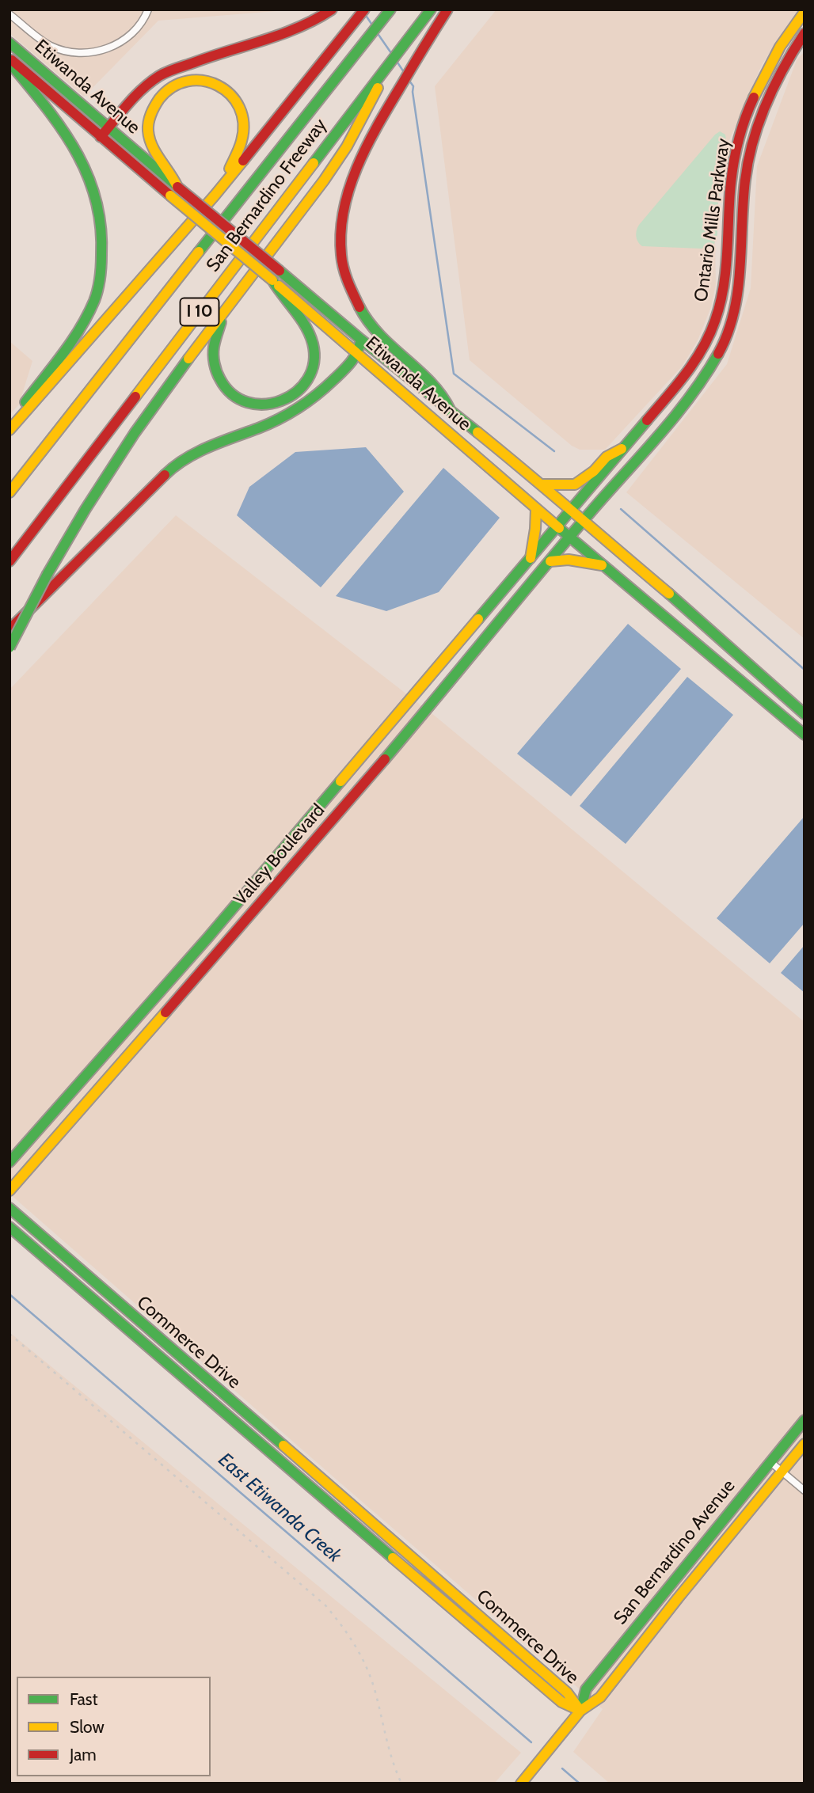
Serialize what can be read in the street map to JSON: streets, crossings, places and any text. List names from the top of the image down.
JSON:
{
  "streets": {
    "main road": [
      "Etiwanda Avenue",
      "San Bernardino Freeway",
      "Ontario Mills Parkway",
      "I 10",
      "Valley Boulevard",
      "Commerce Drive",
      "San Bernardino Avenue"
    ]
  },
  "crossings": [
    ["Etiwanda Avenue", "Ontario Mills Parkway"],
    ["Etiwanda Avenue", "Valley Boulevard"],
    ["Ontario Mills Parkway", "Valley Boulevard"],
    ["Commerce Drive", "San Bernardino Avenue"]
  ],
  "water": ["East Etiwanda Creek"],
  "legend": ["Fast", "Slow", "Jam"]
}
